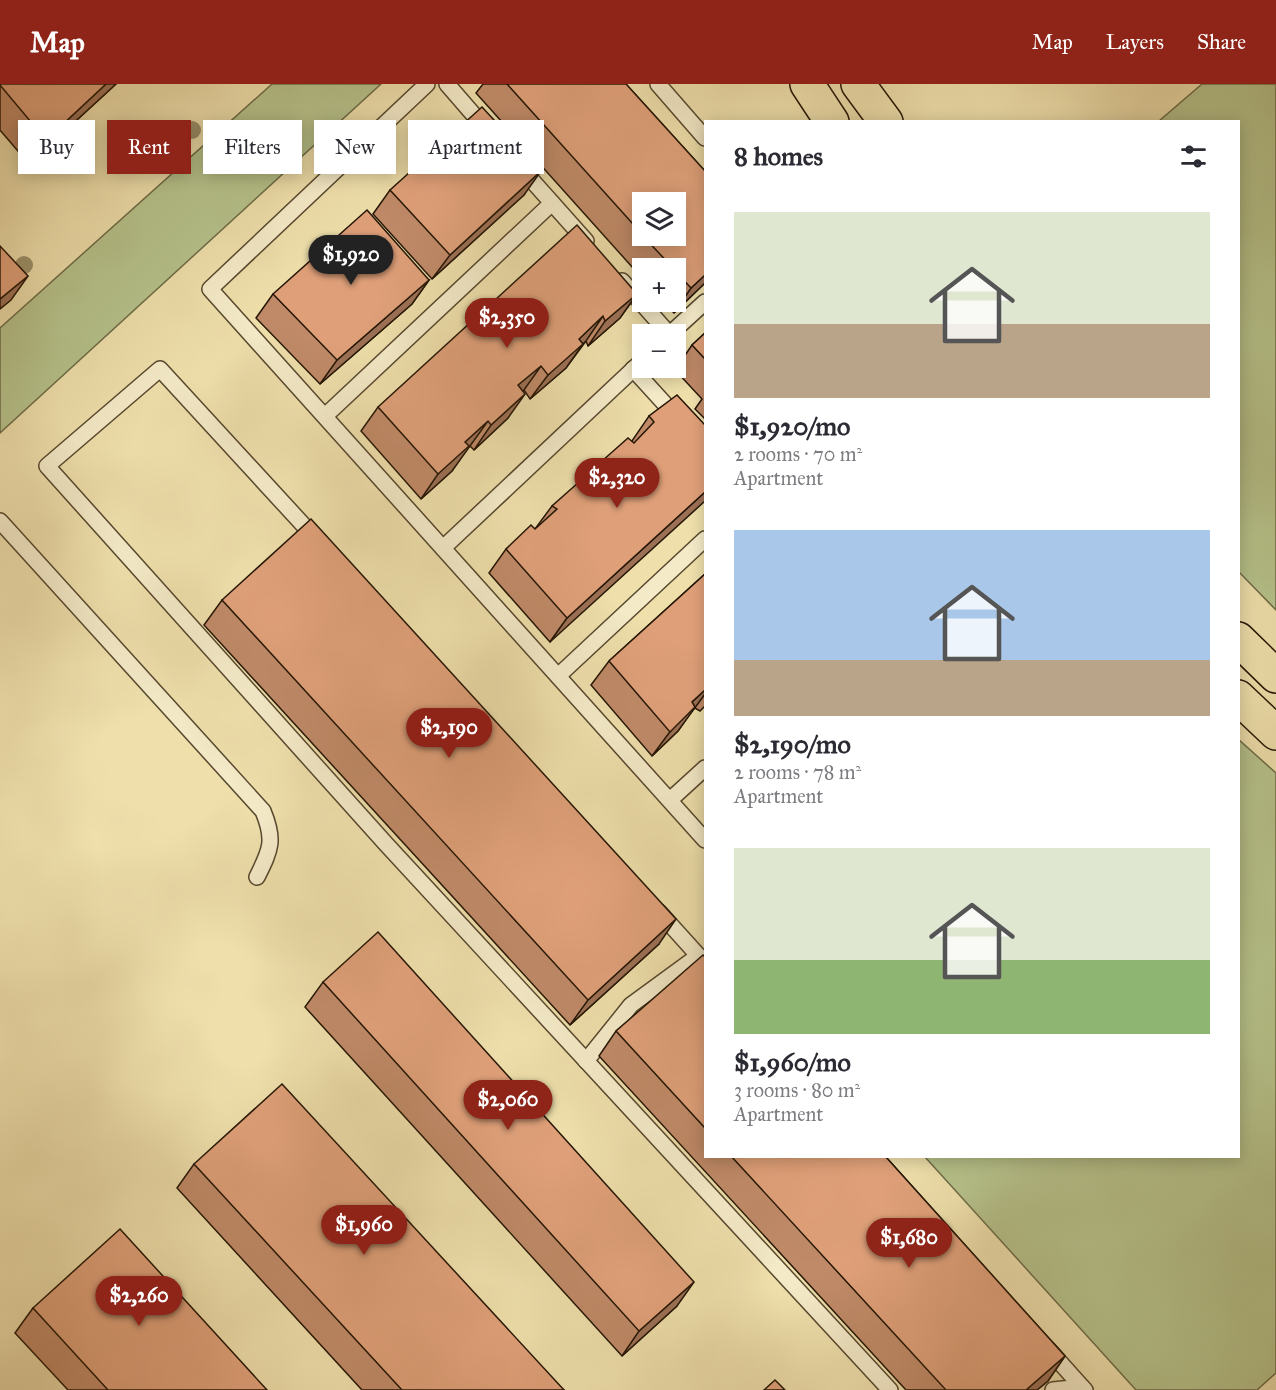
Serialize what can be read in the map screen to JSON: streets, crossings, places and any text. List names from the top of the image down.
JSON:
{
  "page": {
    "header": "Map",
    "nav": ["Map", "Layers", "Share"],
    "chip": [
      "Buy",
      "Rent",
      "Filters",
      "New",
      "Apartment"
    ],
    "heading": "8 homes",
    "map_buttons": ["+", "−"],
    "list": [
      {
        "name": "$1,920/mo",
        "note": "2 rooms · 70 m² · Apartment"
      },
      {
        "name": "$2,190/mo",
        "note": "2 rooms · 78 m² · Apartment"
      },
      {
        "name": "$1,960/mo",
        "note": "3 rooms · 80 m² · Apartment"
      }
    ],
    "price": [
      "$1,920",
      "$2,350",
      "$2,320",
      "$2,190",
      "$2,060",
      "$1,960",
      "$1,680",
      "$2,260"
    ]
  }
}
